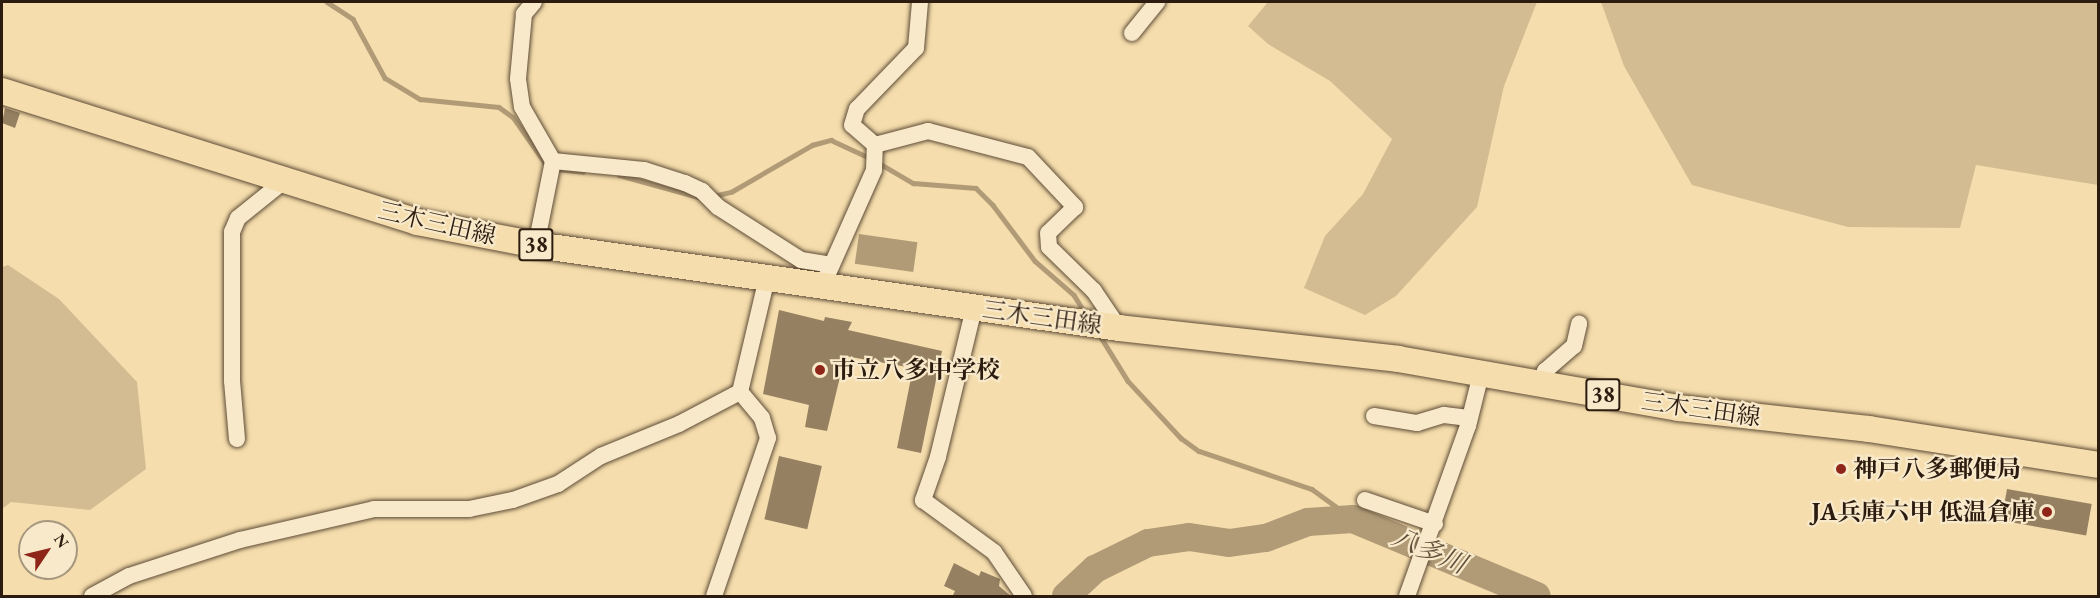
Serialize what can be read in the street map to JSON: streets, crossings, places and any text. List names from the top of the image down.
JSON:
{
  "streets": {
    "main road": ["三木三田線", "38"]
  },
  "water": ["八多川"],
  "places": ["市立八多中学校", "神戸八多郵便局", "JA兵庫六甲 低温倉庫"],
  "north": "top right"
}
